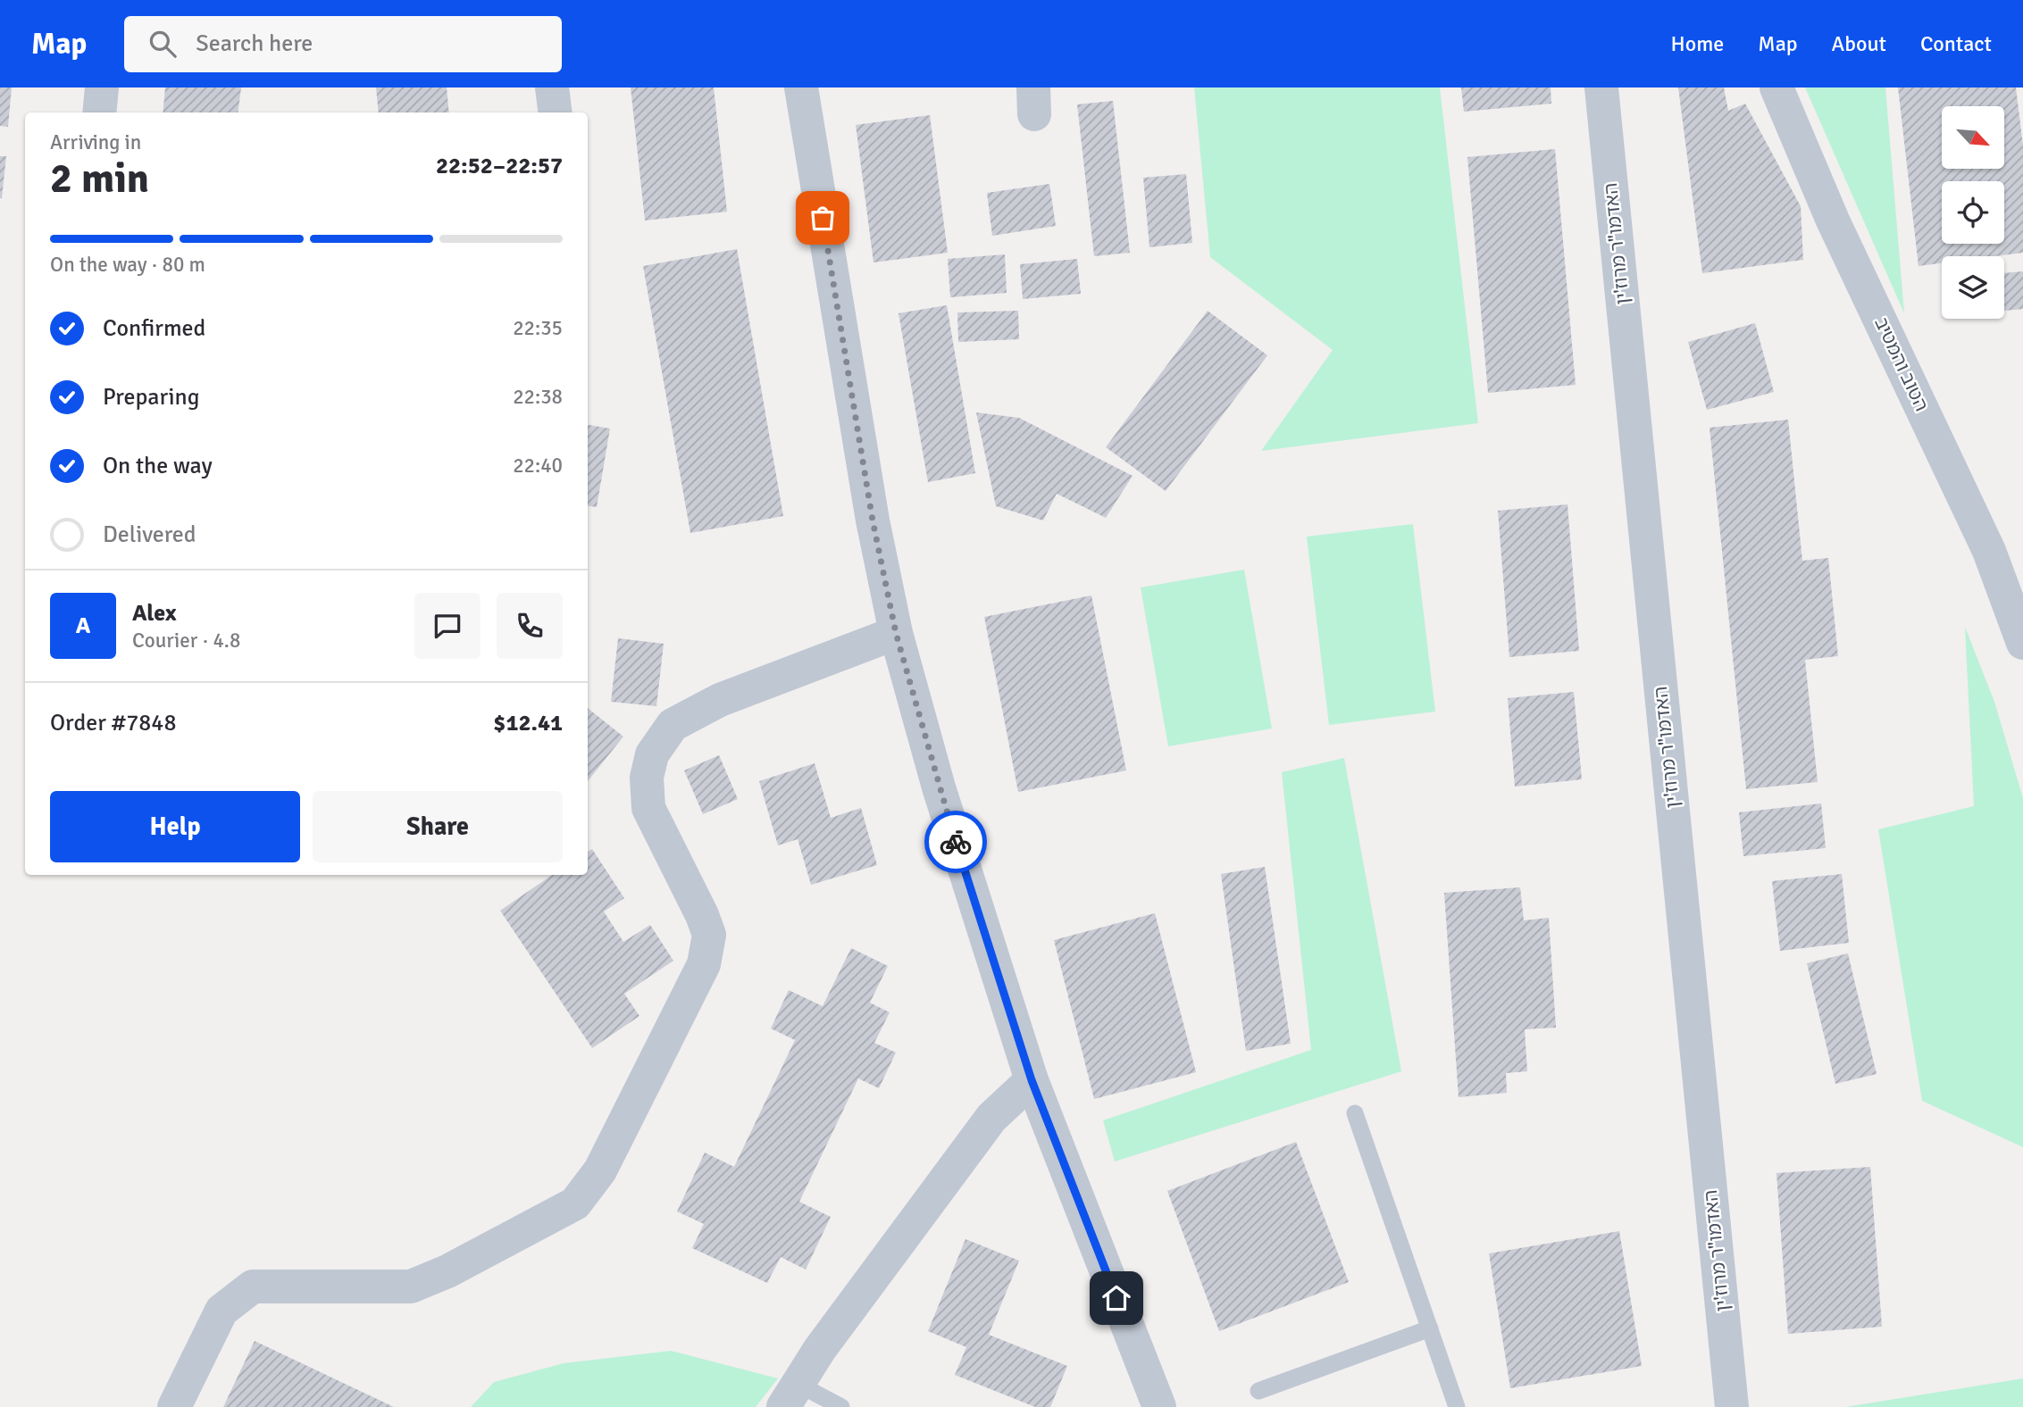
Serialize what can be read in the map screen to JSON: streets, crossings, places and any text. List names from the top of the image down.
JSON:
{
  "streets": {
    "street": ["האדמו\"ר מרוז'ין", "הטוב והמטיב"]
  },
  "north": "bottom right",
  "page": {
    "header": "Map",
    "search": "Search here",
    "nav": [
      "Home",
      "Map",
      "About",
      "Contact"
    ],
    "heading": ["2 min", "Arriving in", "22:52–22:57"],
    "panel": [
      "Alex",
      "Courier · 4.8",
      "Order #7848",
      "$12.41"
    ],
    "bar": "On the way · 80 m",
    "list": [
      ["Confirmed", "22:35"],
      ["Preparing", "22:38"],
      ["On the way", "22:40"],
      "Delivered"
    ],
    "round": "A",
    "buttons": ["Help", "Share"]
  }
}
